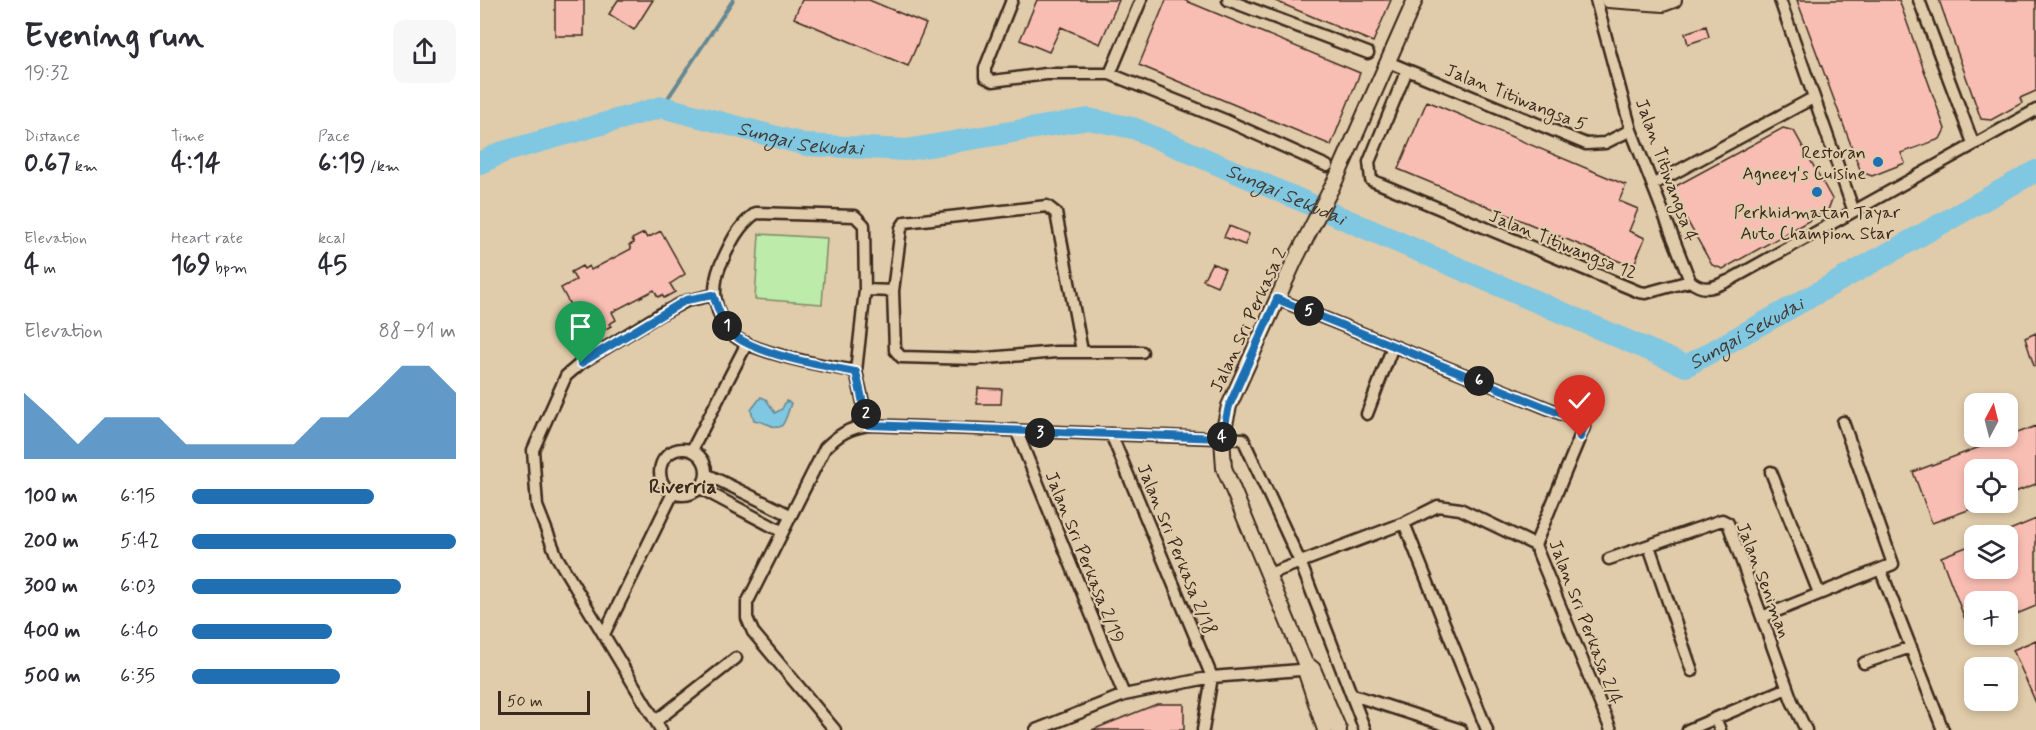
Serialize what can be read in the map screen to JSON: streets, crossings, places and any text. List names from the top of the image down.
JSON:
{
  "streets": {
    "street": [
      "Jalan Titiwangsa 5",
      "Jalan Titiwangsa 4",
      "Jalan Titiwangsa 12",
      "Jalan Sri Perkasa 2",
      "Jalan Sri Perkasa 2/18",
      "Jalan Sri Perkasa 2/19",
      "Jalan Seniman",
      "Jalan Sri Perkasa 2/4"
    ]
  },
  "crossings": [
    ["Jalan Titiwangsa 5", "Jalan Titiwangsa 4"],
    ["Jalan Titiwangsa 5", "Jalan Titiwangsa 12"],
    ["Jalan Titiwangsa 5", "Jalan Sri Perkasa 2"],
    ["Jalan Titiwangsa 4", "Jalan Titiwangsa 12"]
  ],
  "districts": ["Riverria"],
  "water": ["Sungai Sekudai"],
  "places": ["Restoran Agneey's Cuisine", "Perkhidmatan Tayar Auto Champion Star"],
  "scale_bar": "50 m",
  "north": "top",
  "page": {
    "heading": ["Evening run", "19:32"],
    "stats": [
      ["Distance", "0.67 km"],
      ["Time", "4:14"],
      ["Pace", "6:19 /km"],
      ["Elevation", "4 m"],
      ["Heart rate", "169 bpm"],
      ["kcal", "45"]
    ],
    "pins": [
      "5",
      "1",
      "6",
      "2",
      "3",
      "4"
    ],
    "chart": ["Elevation", "88–91 m"],
    "map_buttons": ["+", "−"],
    "list": [
      {
        "name": "100 m",
        "note": "6:15"
      },
      {
        "name": "200 m",
        "note": "5:42"
      },
      {
        "name": "300 m",
        "note": "6:03"
      },
      {
        "name": "400 m",
        "note": "6:40"
      },
      {
        "name": "500 m",
        "note": "6:35"
      }
    ],
    "scale": "50 m"
  }
}
